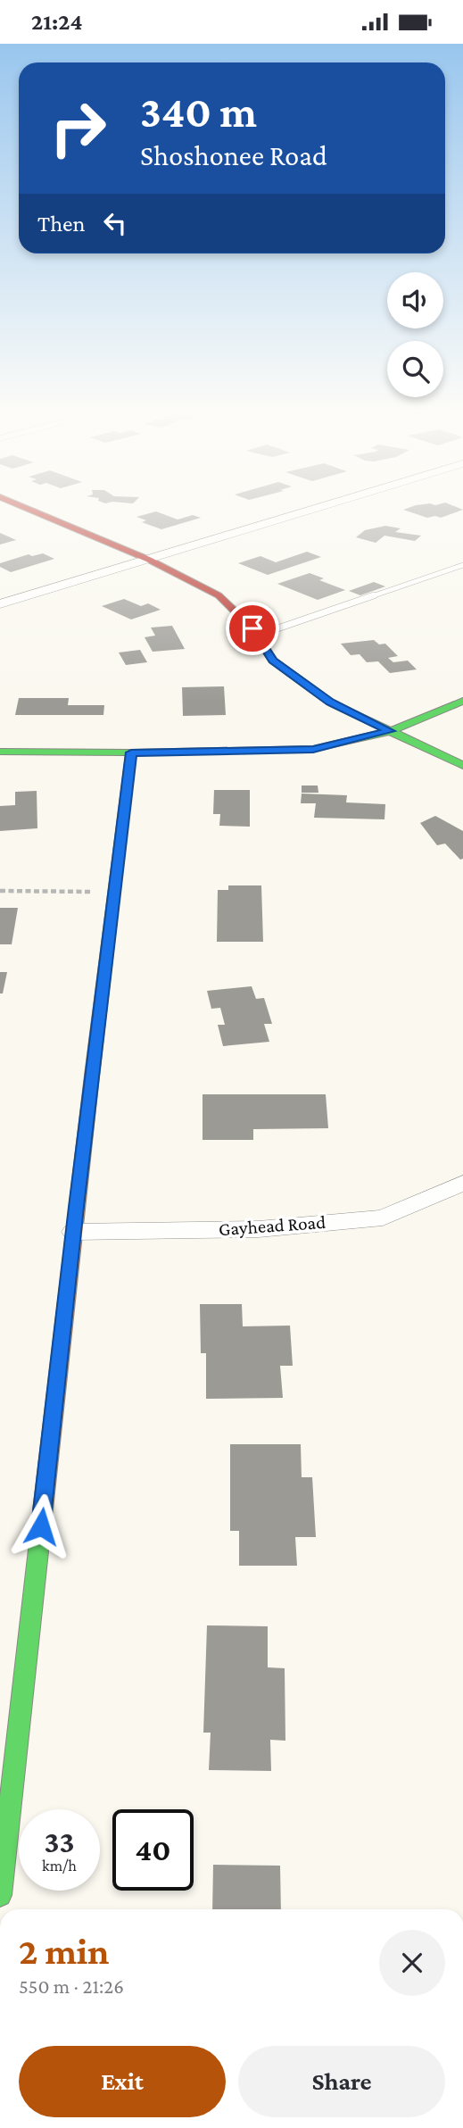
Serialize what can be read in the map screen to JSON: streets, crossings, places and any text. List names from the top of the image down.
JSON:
{
  "streets": {
    "street": ["Gayhead Road"]
  },
  "page": {
    "status": "21:24",
    "turn": ["340 m", "Shoshonee Road"],
    "then": "Then",
    "speed": "33 km/h",
    "limit": "40",
    "heading": ["2 min", "550 m · 21:26"],
    "buttons": ["Exit", "Share"]
  }
}
